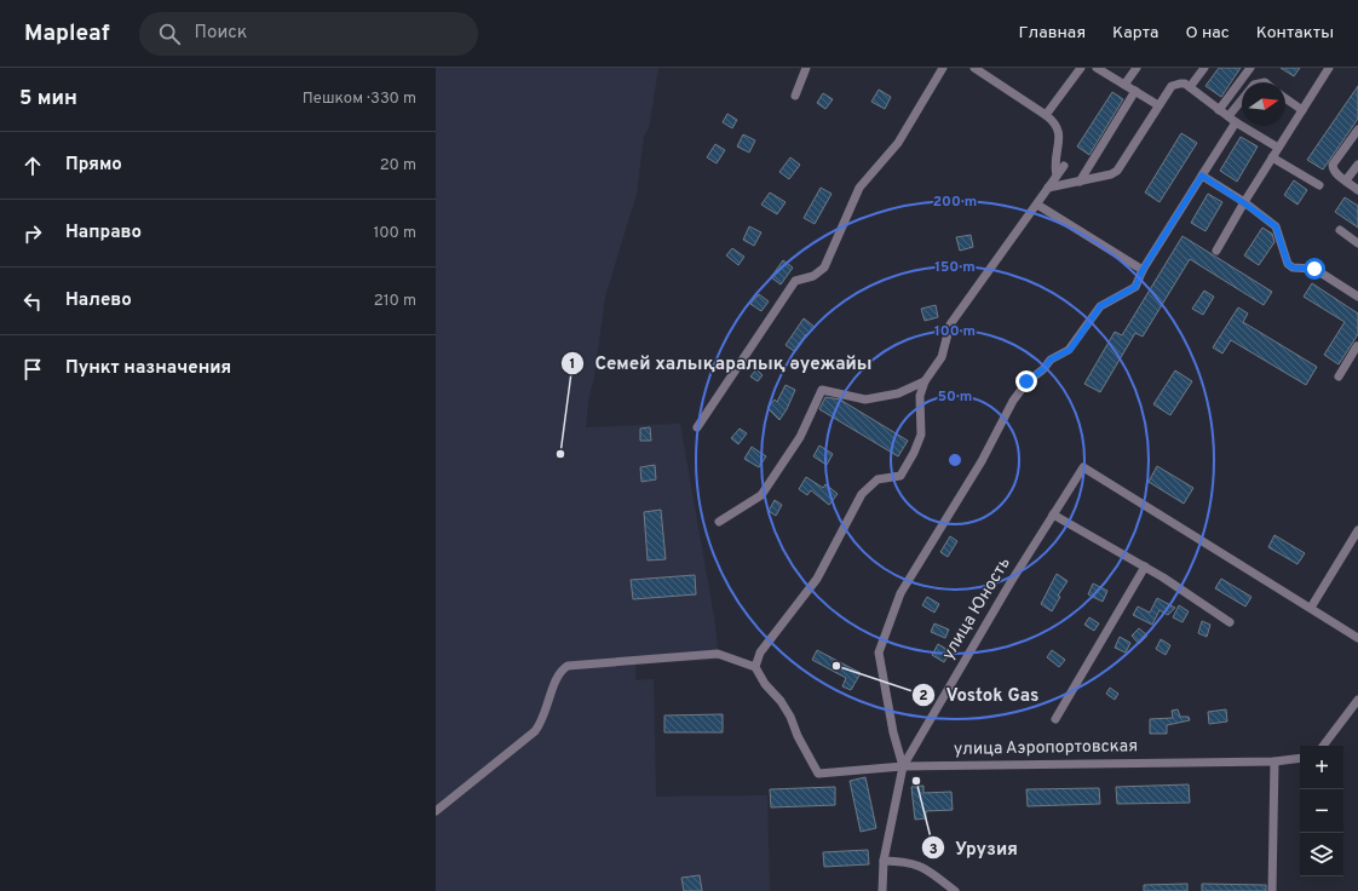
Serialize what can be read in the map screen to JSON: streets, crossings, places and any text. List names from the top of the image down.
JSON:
{
  "streets": {
    "street": ["улица Юность", "улица Аэропортовская"]
  },
  "crossings": [
    ["улица Юность", "улица Аэропортовская"]
  ],
  "places": ["Семей халықаралық әуежайы", "Vostok Gas", "Урузия"],
  "north": "right",
  "page": {
    "header": "Mapleaf",
    "search": "Поиск",
    "nav": [
      "Главная",
      "Карта",
      "О нас",
      "Контакты"
    ],
    "heading": ["5 мин", "Пешком · 330 m"],
    "list": [
      ["Прямо", "20 m"],
      ["Направо", "100 m"],
      ["Налево", "210 m"],
      "Пункт назначения"
    ],
    "map_buttons": ["+", "−"]
  },
  "rings": [
    "200 m",
    "150 m",
    "100 m",
    "50 m"
  ]
}
